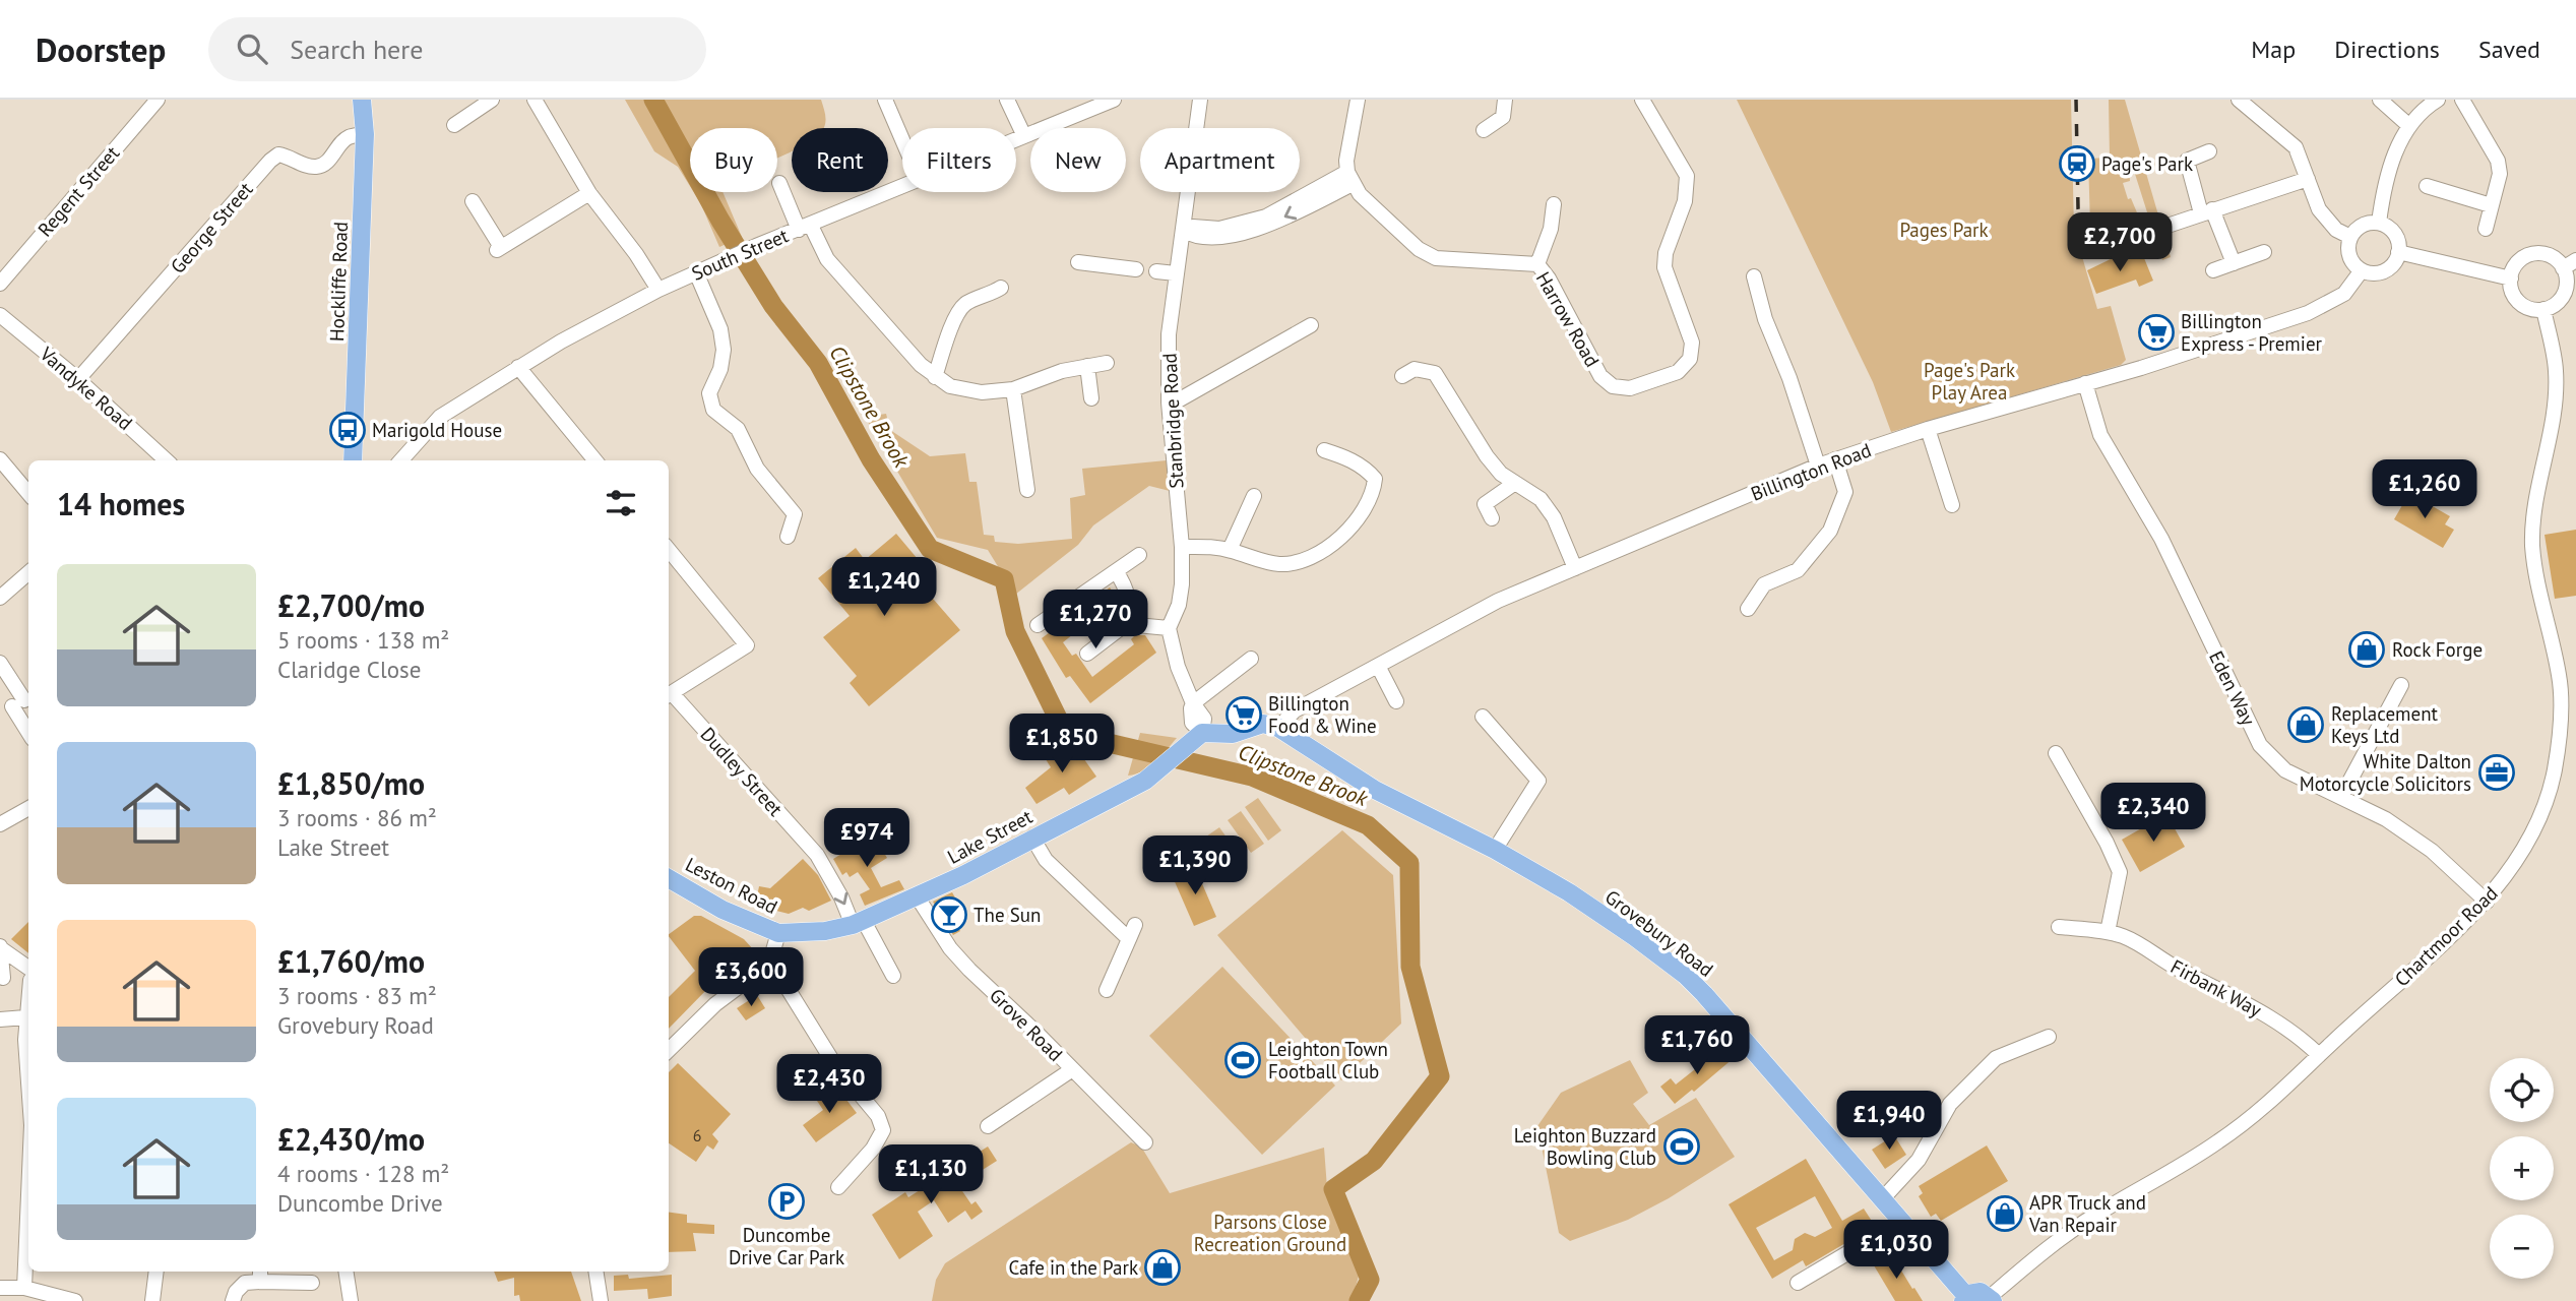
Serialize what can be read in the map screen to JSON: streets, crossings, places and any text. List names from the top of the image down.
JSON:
{
  "streets": {
    "main road": [
      "Hockliffe Road",
      "Lake Street",
      "Leston Road",
      "Grovebury Road"
    ],
    "street": [
      "Regent Street",
      "George Street",
      "South Street",
      "Harrow Road",
      "Vandyke Road",
      "Stanbridge Road",
      "Billington Road",
      "Eden Way",
      "Dudley Street",
      "Chartmoor Road",
      "Firbank Way",
      "Grove Road"
    ]
  },
  "crossings": [
    ["George Street", "Hockliffe Road"],
    ["George Street", "Vandyke Road"],
    ["Billington Road", "Eden Way"],
    ["Billington Road", "Grovebury Road"],
    ["Eden Way", "Chartmoor Road"],
    ["Dudley Street", "Lake Street"],
    ["Lake Street", "Leston Road"],
    ["Lake Street", "Grove Road"],
    ["Grovebury Road", "Chartmoor Road"],
    ["Chartmoor Road", "Firbank Way"]
  ],
  "one_way": ["Dudley Street"],
  "water": ["Clipstone Brook"],
  "parks": ["Pages Park", "Page's Park Play Area", "Parsons Close Recreation Ground"],
  "places": {
    "station": ["Page's Park"],
    "supermarket": ["Billington Express - Premier", "Billington Food & Wine"],
    "bus stop": ["Marigold House"],
    "shop": [
      "Rock Forge",
      "Replacement Keys Ltd",
      "APR Truck and Van Repair",
      "Cafe in the Park"
    ],
    "office": ["White Dalton Motorcycle Solicitors"],
    "bar": ["The Sun"],
    "sports": ["Leighton Town Football Club", "Leighton Buzzard Bowling Club"],
    "parking": ["Duncombe Drive Car Park"]
  },
  "house_numbers": ["6"],
  "page": {
    "header": "Doorstep",
    "search": "Search here",
    "nav": ["Map", "Directions", "Saved"],
    "chip": [
      "Buy",
      "Rent",
      "Filters",
      "New",
      "Apartment"
    ],
    "price": [
      "£2,700",
      "£1,260",
      "£1,240",
      "£1,270",
      "£1,850",
      "£2,340",
      "£974",
      "£1,390",
      "£3,600",
      "£1,760",
      "£2,430",
      "£1,940",
      "£1,130",
      "£1,030"
    ],
    "heading": "14 homes",
    "list": [
      {
        "name": "£2,700/mo",
        "note": "5 rooms · 138 m² · Claridge Close"
      },
      {
        "name": "£1,850/mo",
        "note": "3 rooms · 86 m² · Lake Street"
      },
      {
        "name": "£1,760/mo",
        "note": "3 rooms · 83 m² · Grovebury Road"
      },
      {
        "name": "£2,430/mo",
        "note": "4 rooms · 128 m² · Duncombe Drive"
      }
    ],
    "map_buttons": ["+", "−"]
  }
}
